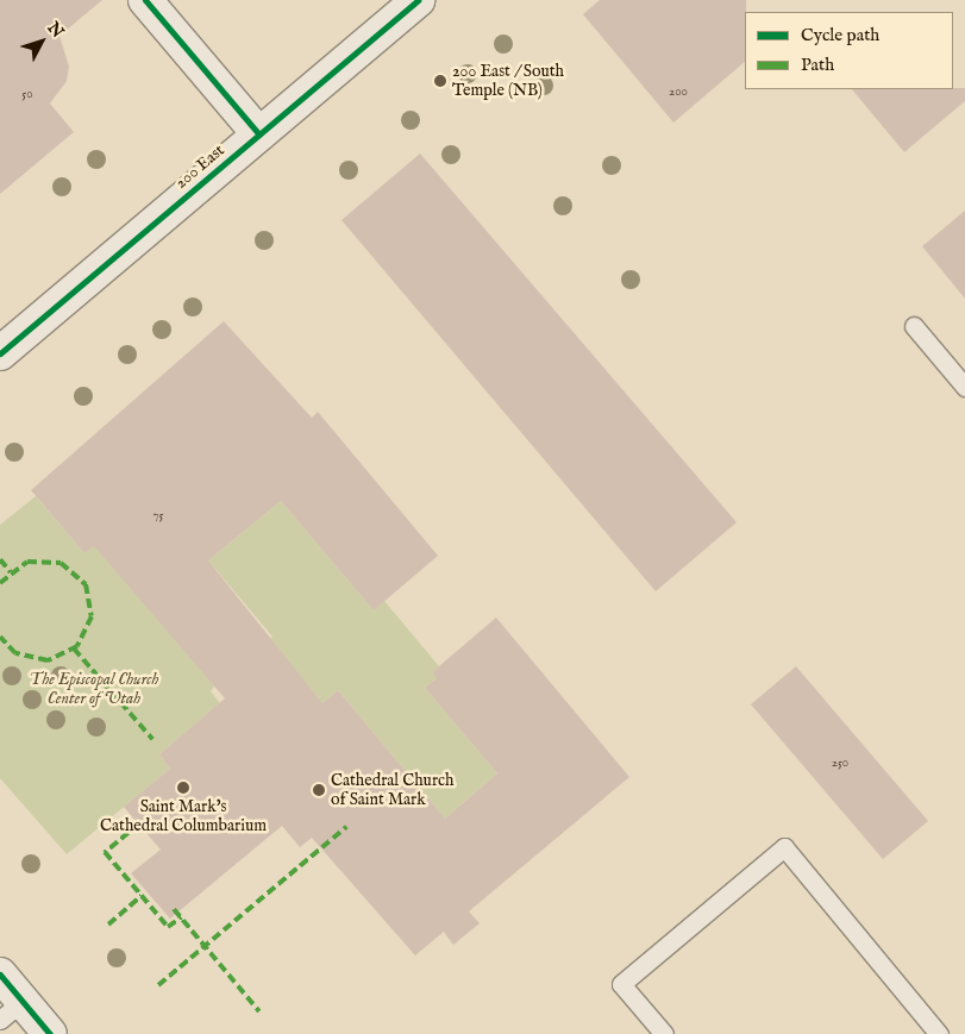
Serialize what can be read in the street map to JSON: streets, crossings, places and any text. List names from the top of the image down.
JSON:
{
  "streets": {
    "street": ["200 East"]
  },
  "parks": ["The Episcopal Church Center of Utah"],
  "places": ["200 East / South Temple (NB)", "Saint Mark's Cathedral Columbarium", "Cathedral Church of Saint Mark"],
  "house_numbers": [
    "200",
    "50",
    "75",
    "250"
  ],
  "legend": ["Cycle path", "Path"],
  "north": "top right"
}
